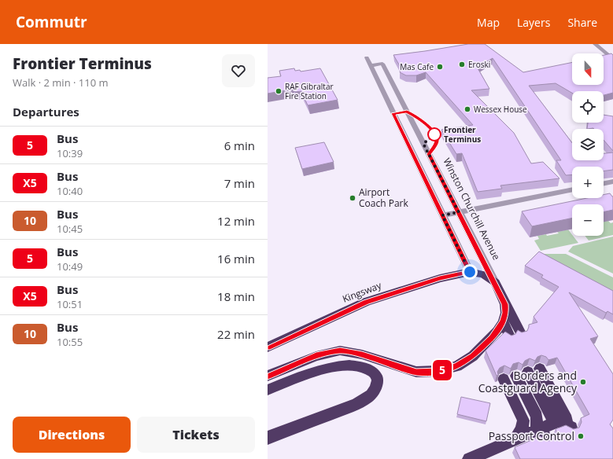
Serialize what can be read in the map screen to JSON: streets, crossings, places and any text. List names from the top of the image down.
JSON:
{
  "streets": {
    "highway": ["Winston Churchill Avenue", "Kingsway"]
  },
  "crossings": [
    ["Winston Churchill Avenue", "Kingsway"]
  ],
  "places": [
    "Eroski",
    "Mas Cafe",
    "RAF Gibraltar Fire Station",
    "Wessex House",
    "Frontier Terminus",
    "Airport Coach Park",
    "Borders and Coastguard Agency",
    "Passport Control"
  ],
  "lines": ["bus line 5"],
  "north": "bottom",
  "page": {
    "header": "Commutr",
    "nav": ["Map", "Layers", "Share"],
    "heading": [
      ["Frontier Terminus", "Walk · 2 min · 110 m"],
      "Departures"
    ],
    "on_map": "5",
    "map_buttons": ["+", "−"],
    "list": [
      {
        "mark": "5",
        "name": "Bus",
        "note": "10:39",
        "value": "6 min"
      },
      {
        "mark": "X5",
        "name": "Bus",
        "note": "10:40",
        "value": "7 min"
      },
      {
        "mark": "10",
        "name": "Bus",
        "note": "10:45",
        "value": "12 min"
      },
      {
        "mark": "5",
        "name": "Bus",
        "note": "10:49",
        "value": "16 min"
      },
      {
        "mark": "X5",
        "name": "Bus",
        "note": "10:51",
        "value": "18 min"
      },
      {
        "mark": "10",
        "name": "Bus",
        "note": "10:55",
        "value": "22 min"
      }
    ],
    "buttons": ["Directions", "Tickets"]
  }
}
